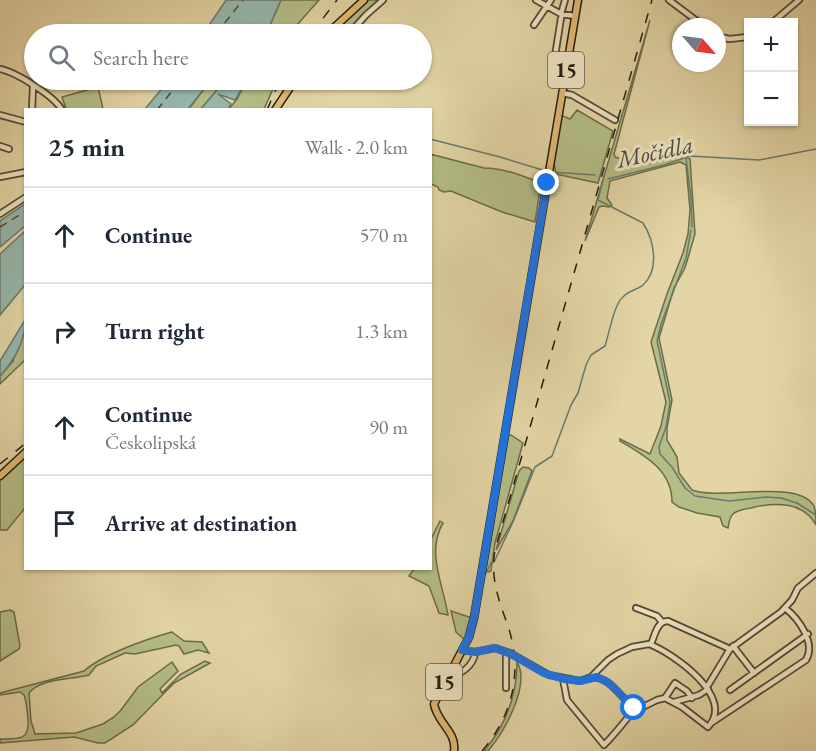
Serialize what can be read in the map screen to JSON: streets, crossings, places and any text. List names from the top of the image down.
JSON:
{
  "streets": {
    "main road": ["15"]
  },
  "water": ["Močidla"],
  "north": "bottom right",
  "page": {
    "map_buttons": ["+", "−"],
    "search": "Search here",
    "heading": ["25 min", "Walk · 2.0 km"],
    "list": [
      ["Continue", "570 m"],
      ["Turn right", "1.3 km"],
      ["Continue", "Českolipská", "90 m"],
      "Arrive at destination"
    ]
  }
}
